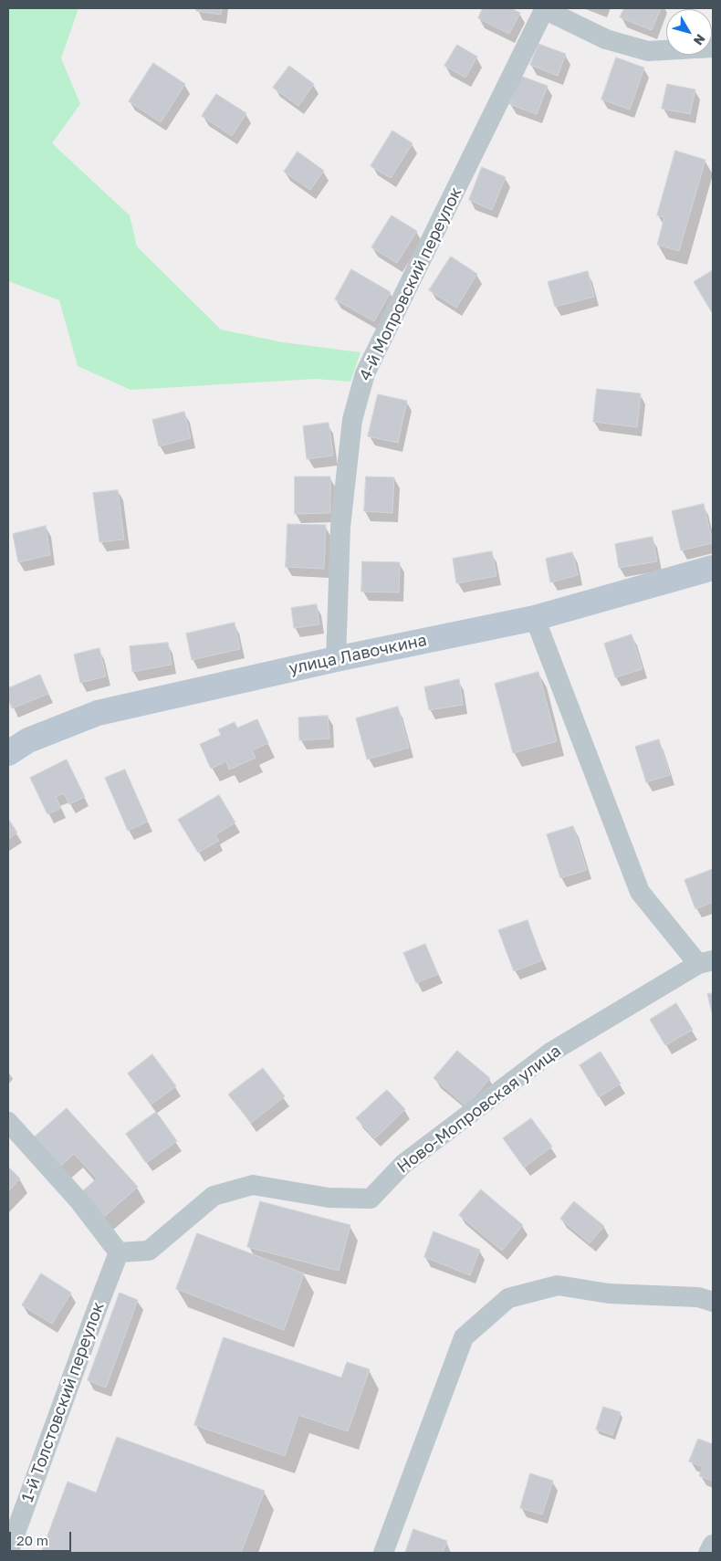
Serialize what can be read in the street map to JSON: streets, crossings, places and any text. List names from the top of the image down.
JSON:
{
  "streets": {
    "main road": ["улица Лавочкина"],
    "street": ["4-й Мопровский переулок", "Ново-Мопровская улица", "1-й Толстовский переулок"]
  },
  "crossings": [
    ["4-й Мопровский переулок", "улица Лавочкина"],
    ["Ново-Мопровская улица", "1-й Толстовский переулок"]
  ],
  "scale_bar": "20 m",
  "north": "bottom right"
}
